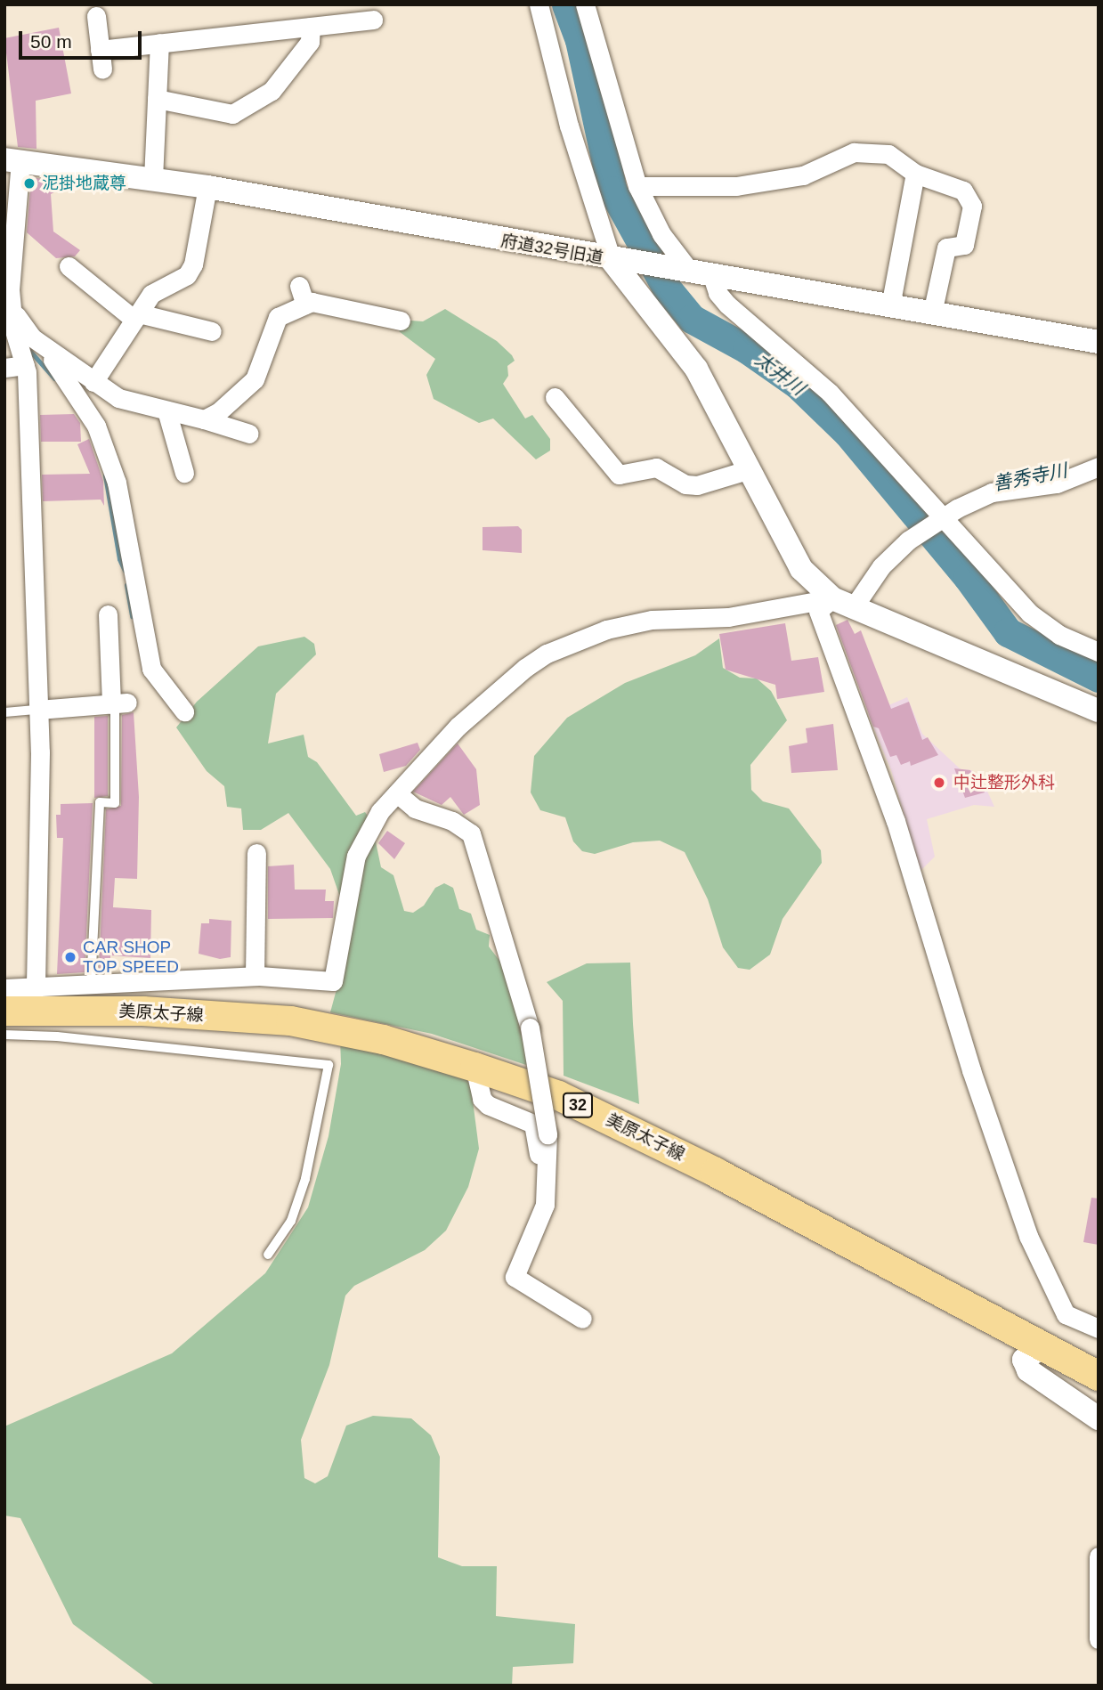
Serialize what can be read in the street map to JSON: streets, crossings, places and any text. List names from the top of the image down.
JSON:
{
  "streets": {
    "main road": ["美原太子線", "32"],
    "street": ["府道32号旧道"]
  },
  "water": ["太井川", "善秀寺川"],
  "places": ["泥掛地蔵尊", "中辻整形外科", "CAR SHOP TOP SPEED"],
  "scale_bar": "50 m"
}
